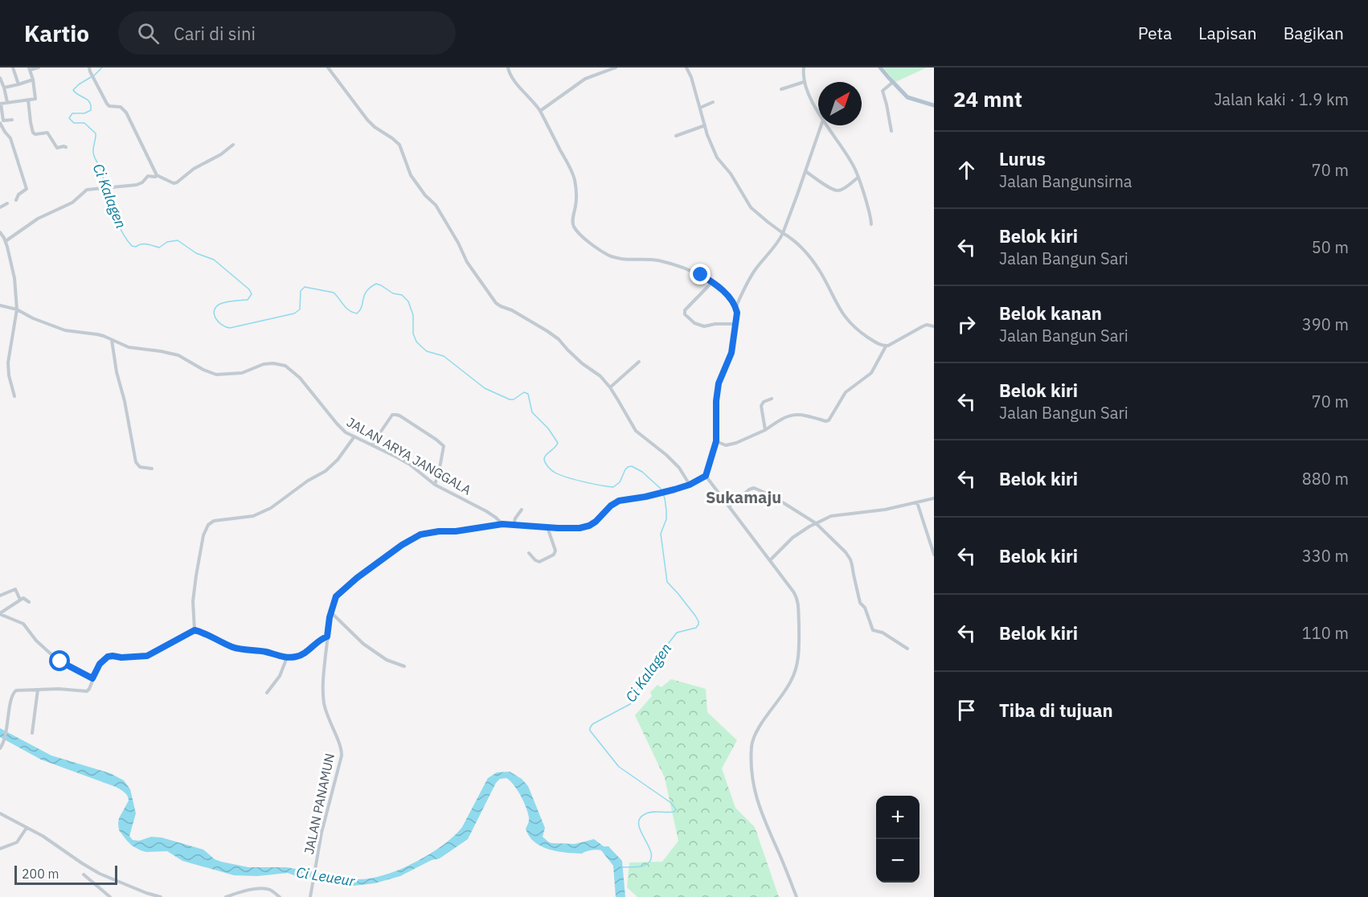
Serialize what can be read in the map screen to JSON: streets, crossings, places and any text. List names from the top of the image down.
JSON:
{
  "streets": {
    "street": ["JALAN ARYA JANGGALA", "JALAN PANAMUN"]
  },
  "crossings": [
    ["JALAN ARYA JANGGALA", "JALAN PANAMUN"]
  ],
  "districts": ["Sukamaju"],
  "water": ["Ci Kalagen", "Ci Leueur"],
  "scale_bar": "200 m",
  "north": "top right",
  "page": {
    "header": "Kartio",
    "search": "Cari di sini",
    "nav": ["Peta", "Lapisan", "Bagikan"],
    "heading": ["24 mnt", "Jalan kaki · 1.9 km"],
    "list": [
      ["Lurus", "Jalan Bangunsirna", "70 m"],
      ["Belok kiri", "Jalan Bangun Sari", "50 m"],
      ["Belok kanan", "Jalan Bangun Sari", "390 m"],
      ["Belok kiri", "Jalan Bangun Sari", "70 m"],
      ["Belok kiri", "880 m"],
      ["Belok kiri", "330 m"],
      ["Belok kiri", "110 m"],
      "Tiba di tujuan"
    ],
    "map_buttons": ["+", "−"],
    "scale": "200 m"
  }
}
